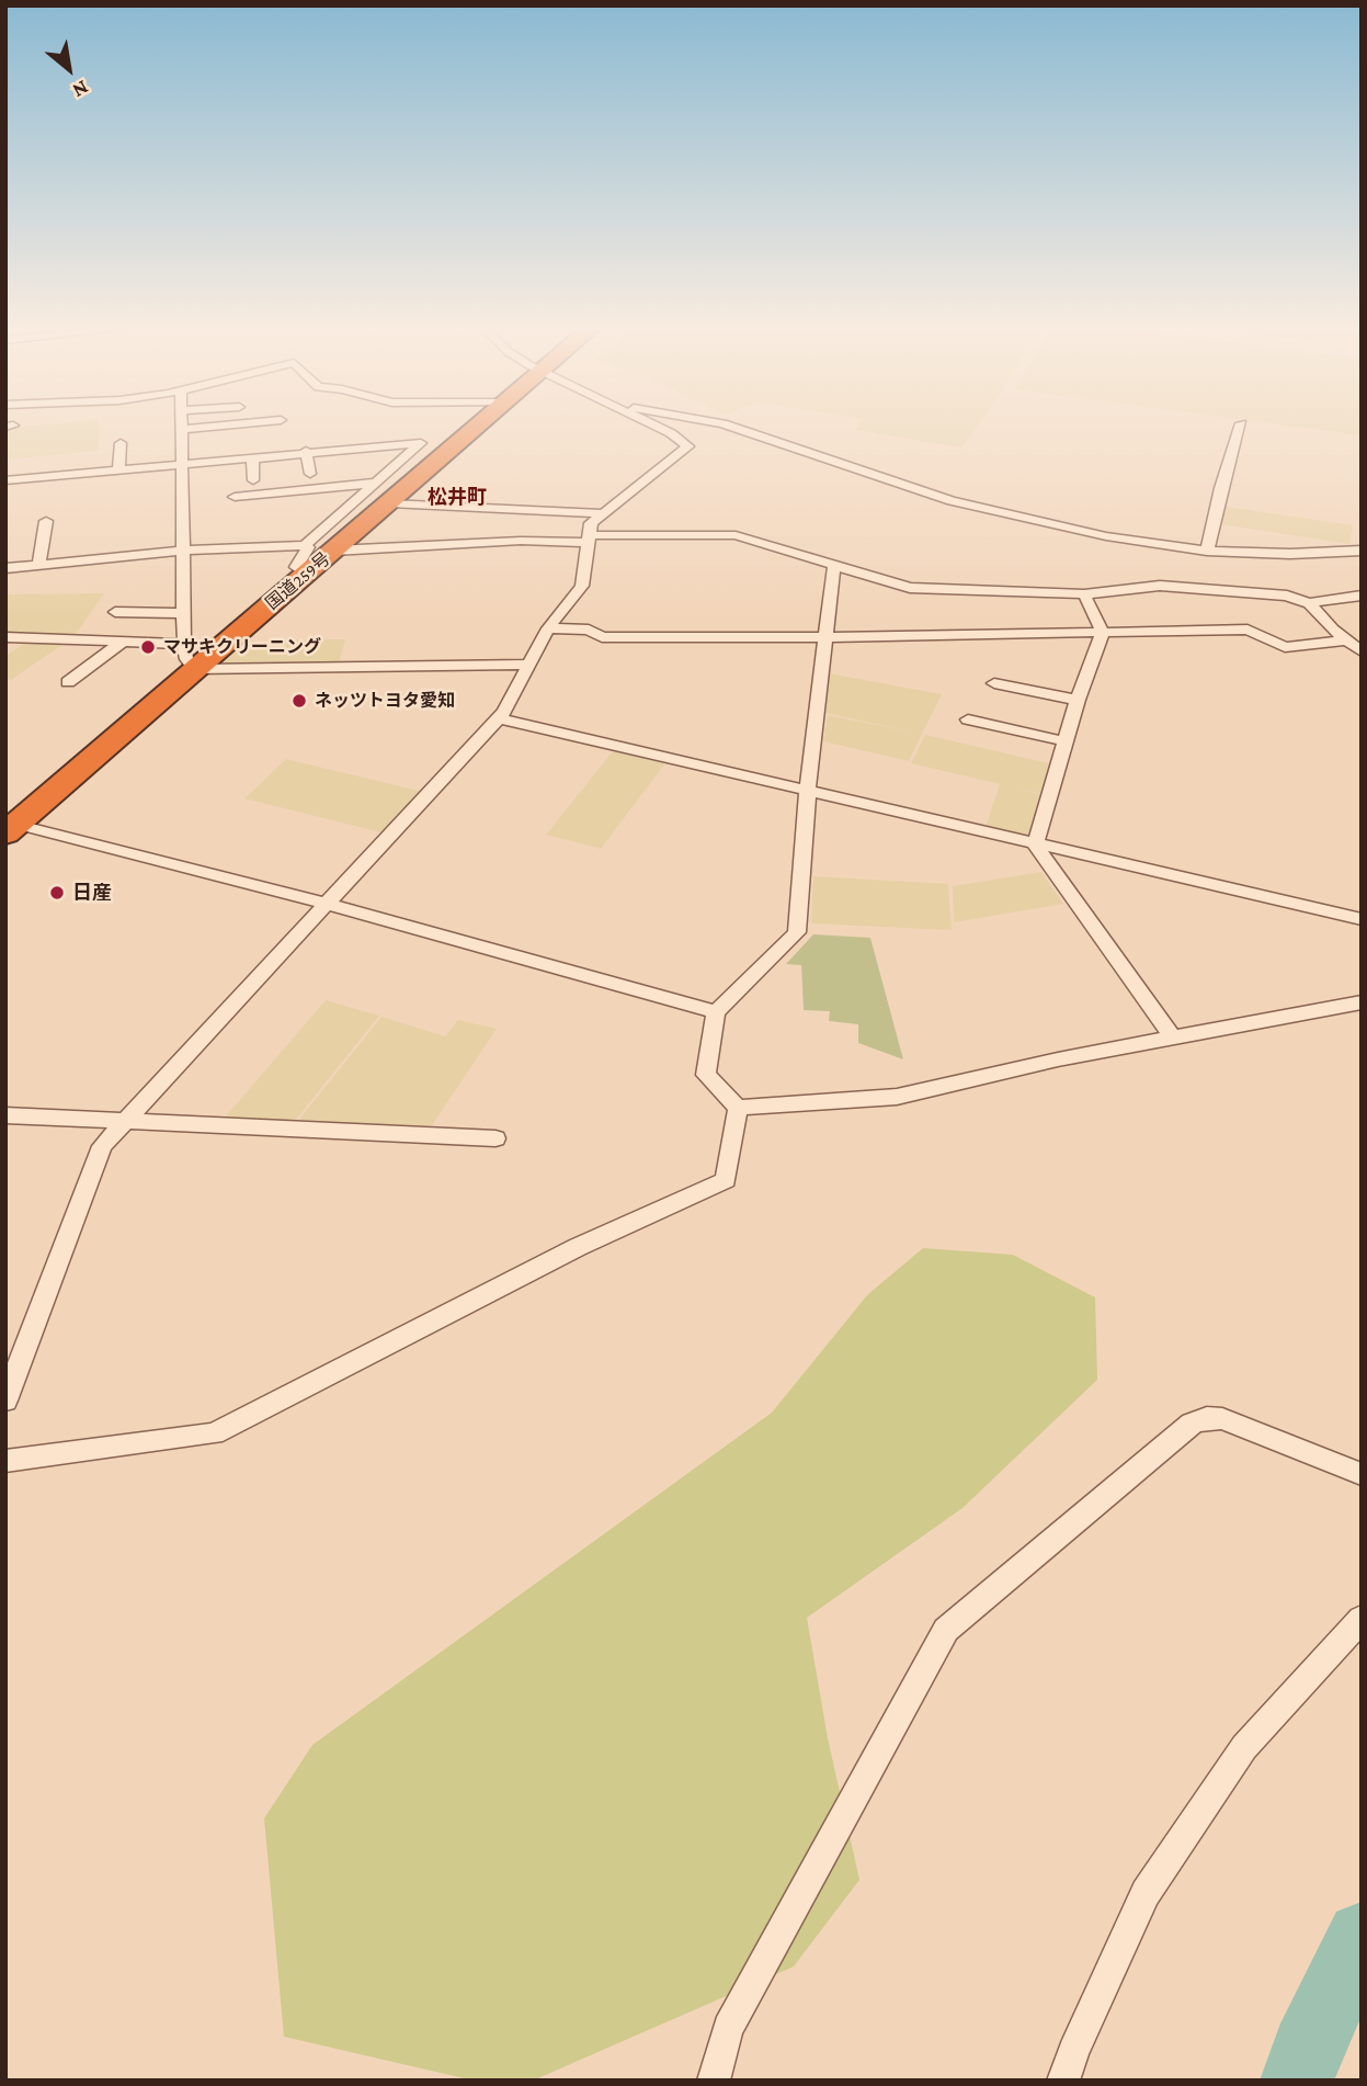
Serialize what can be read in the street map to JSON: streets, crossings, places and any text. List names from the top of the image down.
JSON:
{
  "streets": {
    "highway": ["国道259号"]
  },
  "districts": ["松井町"],
  "places": ["マサキクリーニング", "ネッツトヨタ愛知", "日産"],
  "north": "bottom right"
}
